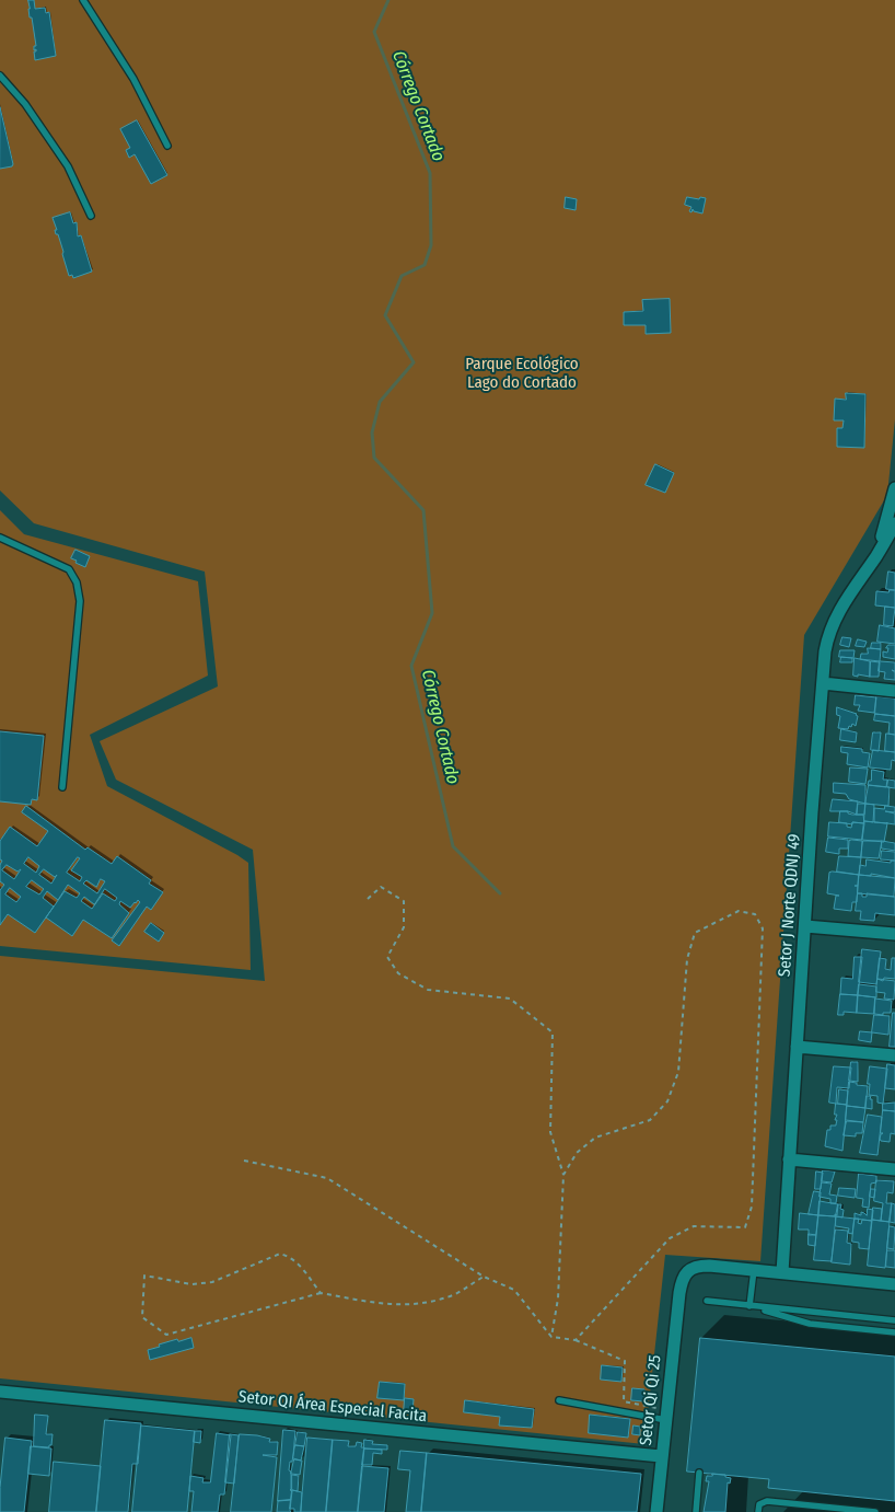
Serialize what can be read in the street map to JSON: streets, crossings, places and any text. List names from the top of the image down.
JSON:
{
  "streets": {
    "street": ["Setor J Norte QDNJ 49", "Setor Qi Qi 25", "Setor QI Área Especial Facita"]
  },
  "crossings": [
    ["Setor J Norte QDNJ 49", "Setor Qi Qi 25"],
    ["Setor Qi Qi 25", "Setor QI Área Especial Facita"]
  ],
  "water": ["Córrego Cortado"],
  "parks": ["Parque Ecológico Lago do Cortado"]
}
